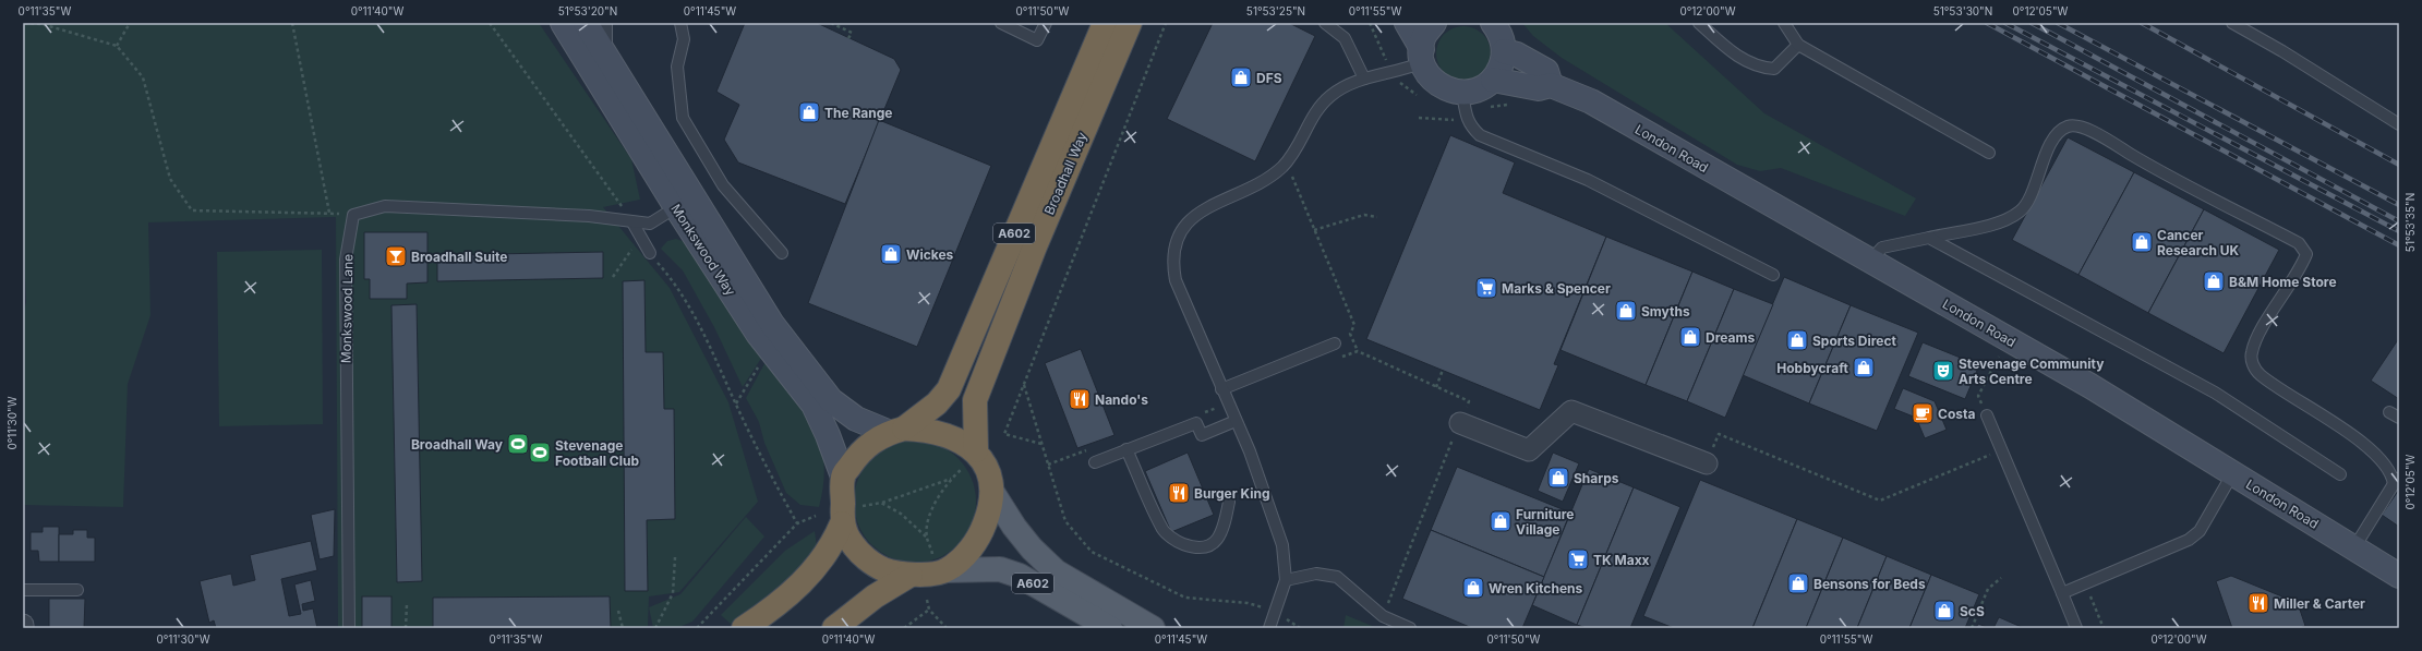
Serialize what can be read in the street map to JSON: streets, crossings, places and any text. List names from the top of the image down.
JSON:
{
  "streets": {
    "highway": ["Broadhall Way", "A602"],
    "main road": ["London Road", "Monkswood Way"],
    "lane": ["Monkswood Lane"]
  },
  "crossings": [
    ["Broadhall Way", "Monkswood Way"]
  ],
  "places": {
    "shop": [
      "DFS",
      "The Range",
      "Cancer Research UK",
      "Wickes",
      "B&M Home Store",
      "Smyths",
      "Dreams",
      "Sports Direct",
      "Hobbycraft",
      "Sharps",
      "Furniture Village",
      "Bensons for Beds",
      "Wren Kitchens",
      "ScS"
    ],
    "bar": ["Broadhall Suite"],
    "supermarket": ["Marks & Spencer", "TK Maxx"],
    "theatre": ["Stevenage Community Arts Centre"],
    "restaurant": ["Nando's", "Burger King", "Miller & Carter"],
    "cafe": ["Costa"],
    "sports": ["Broadhall Way", "Stevenage Football Club"]
  },
  "coordinates": [
    "0°11'35\"W",
    "0°11'40\"W",
    "51°53'20\"N",
    "0°11'45\"W",
    "0°11'50\"W",
    "51°53'25\"N",
    "0°11'55\"W",
    "0°12'00\"W",
    "51°53'30\"N",
    "0°12'05\"W",
    "51°53'35\"N",
    "0°11'30\"W"
  ]
}
